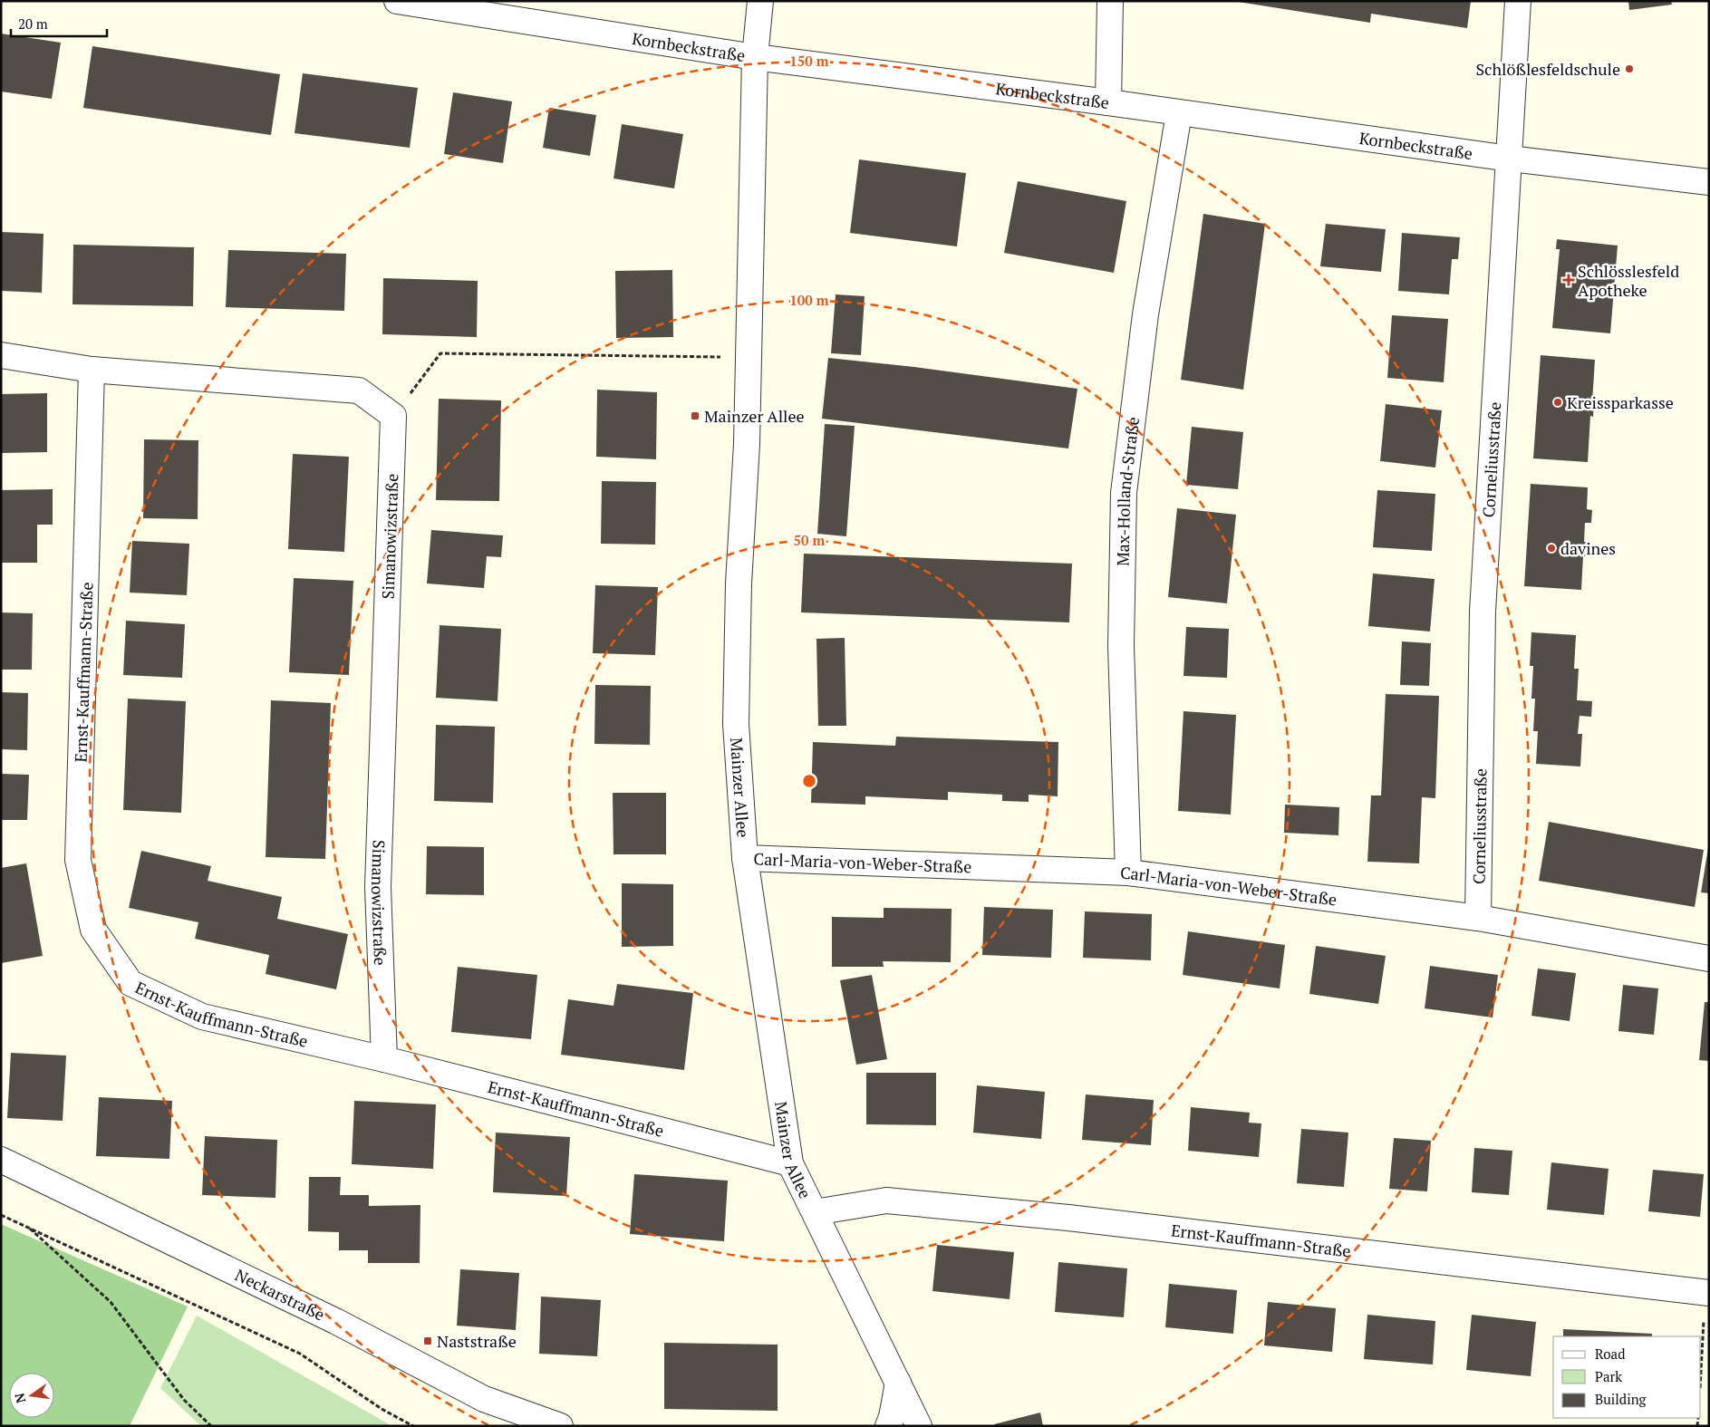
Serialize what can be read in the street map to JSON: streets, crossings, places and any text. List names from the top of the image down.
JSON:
{
  "streets": {
    "street": [
      "Kornbeckstraße",
      "Corneliusstraße",
      "Max-Holland-Straße",
      "Simanowizstraße",
      "Ernst-Kauffmann-Straße",
      "Mainzer Allee",
      "Carl-Maria-von-Weber-Straße",
      "Neckarstraße"
    ]
  },
  "crossings": [
    ["Kornbeckstraße", "Corneliusstraße"],
    ["Kornbeckstraße", "Max-Holland-Straße"],
    ["Kornbeckstraße", "Mainzer Allee"],
    ["Corneliusstraße", "Carl-Maria-von-Weber-Straße"],
    ["Max-Holland-Straße", "Carl-Maria-von-Weber-Straße"],
    ["Simanowizstraße", "Ernst-Kauffmann-Straße"],
    ["Ernst-Kauffmann-Straße", "Mainzer Allee"],
    ["Mainzer Allee", "Carl-Maria-von-Weber-Straße"]
  ],
  "places": {
    "other": ["Schlößlesfeldschule", "Kreissparkasse", "davines"],
    "health": ["Schlösslesfeld Apotheke"],
    "transit": ["Mainzer Allee", "Naststraße"]
  },
  "legend": ["Road", "Park", "Building"],
  "scale_bar": "20 m",
  "north": "left",
  "rings": ["150 m", "100 m", "50 m"]
}
